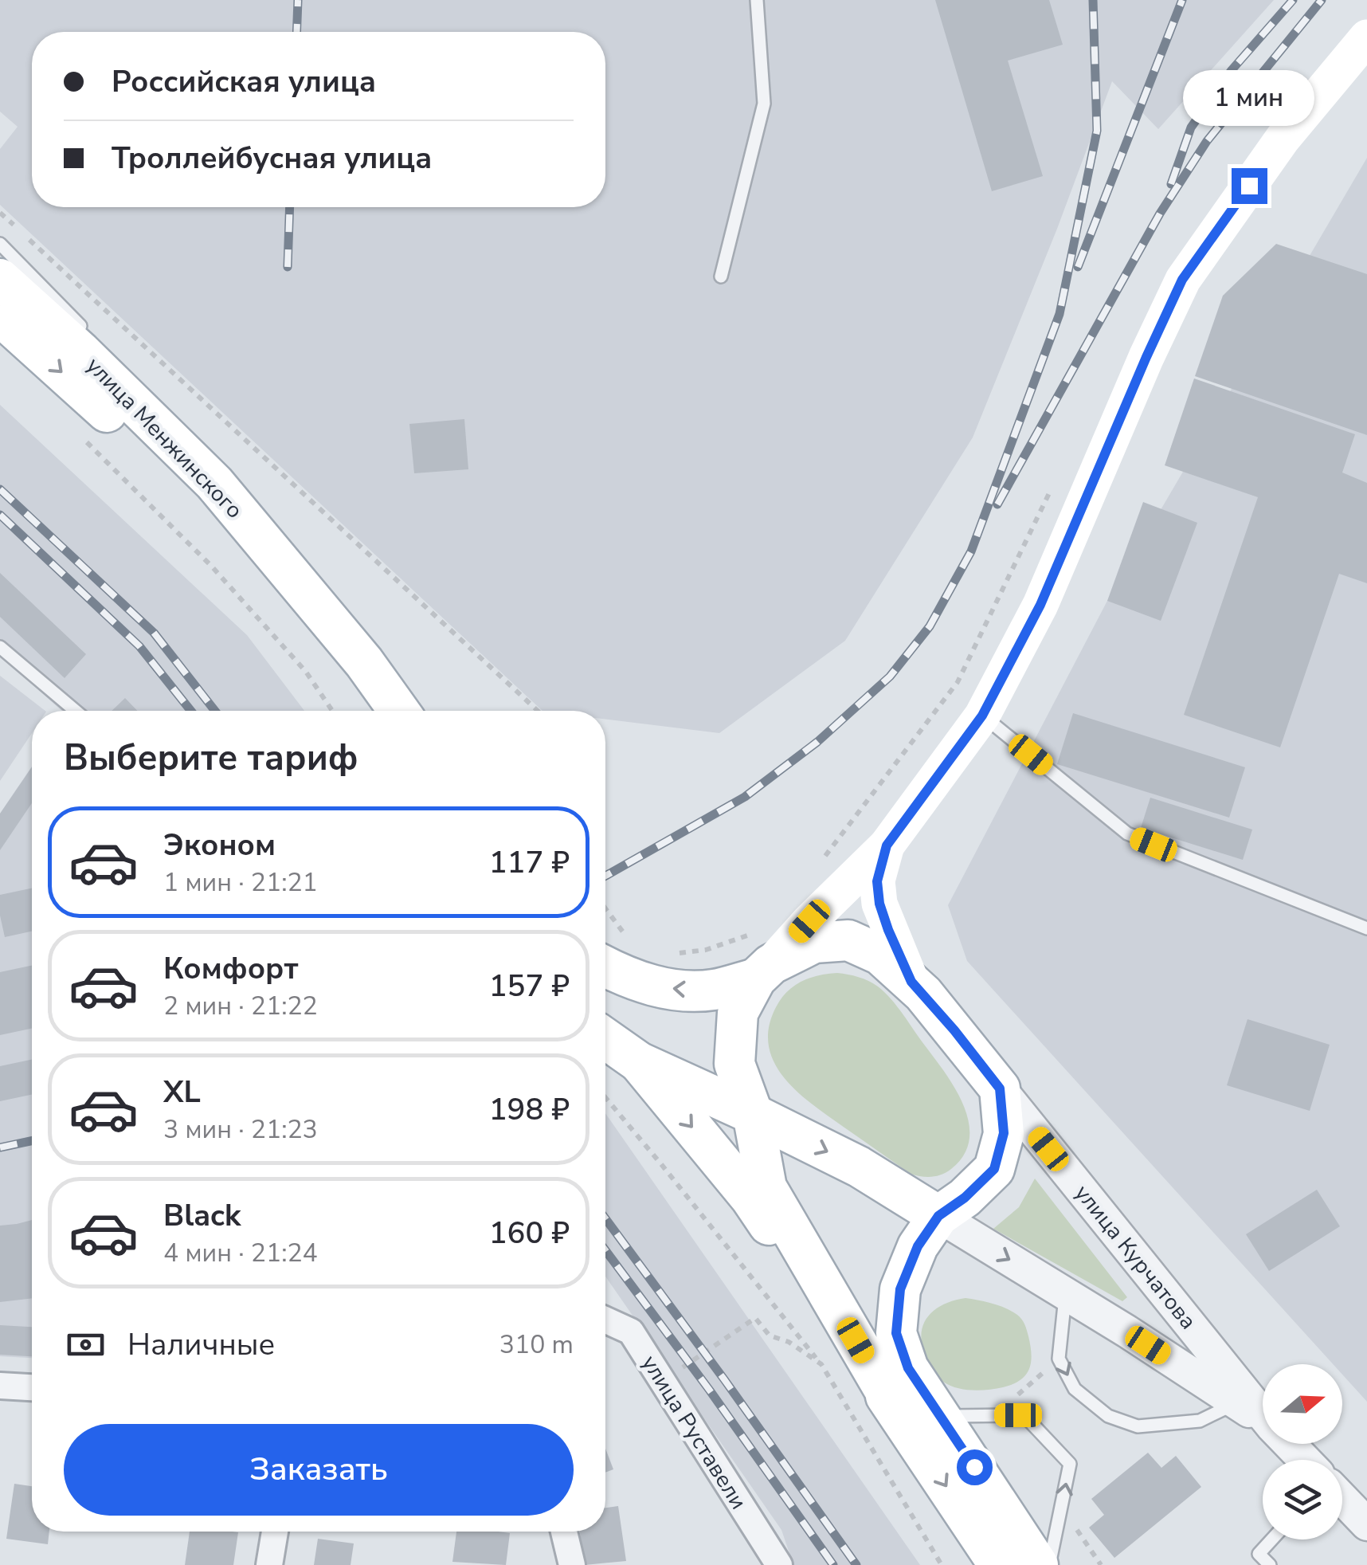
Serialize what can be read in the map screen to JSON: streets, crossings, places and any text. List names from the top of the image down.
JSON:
{
  "streets": {
    "main road": ["улица Менжинского"],
    "street": ["улица Курчатова", "улица Руставели"]
  },
  "north": "right",
  "page": {
    "banner": ["Российская улица", "Троллейбусная улица"],
    "bubble": "1 мин",
    "heading": "Выберите тариф",
    "list": [
      {
        "name": "Эконом",
        "note": "1 мин · 21:21",
        "value": "117 ₽"
      },
      {
        "name": "Комфорт",
        "note": "2 мин · 21:22",
        "value": "157 ₽"
      },
      {
        "name": "XL",
        "note": "3 мин · 21:23",
        "value": "198 ₽"
      },
      {
        "name": "Black",
        "note": "4 мин · 21:24",
        "value": "160 ₽"
      }
    ],
    "pay": ["Наличные", "310 m"],
    "buttons": "Заказать"
  }
}
